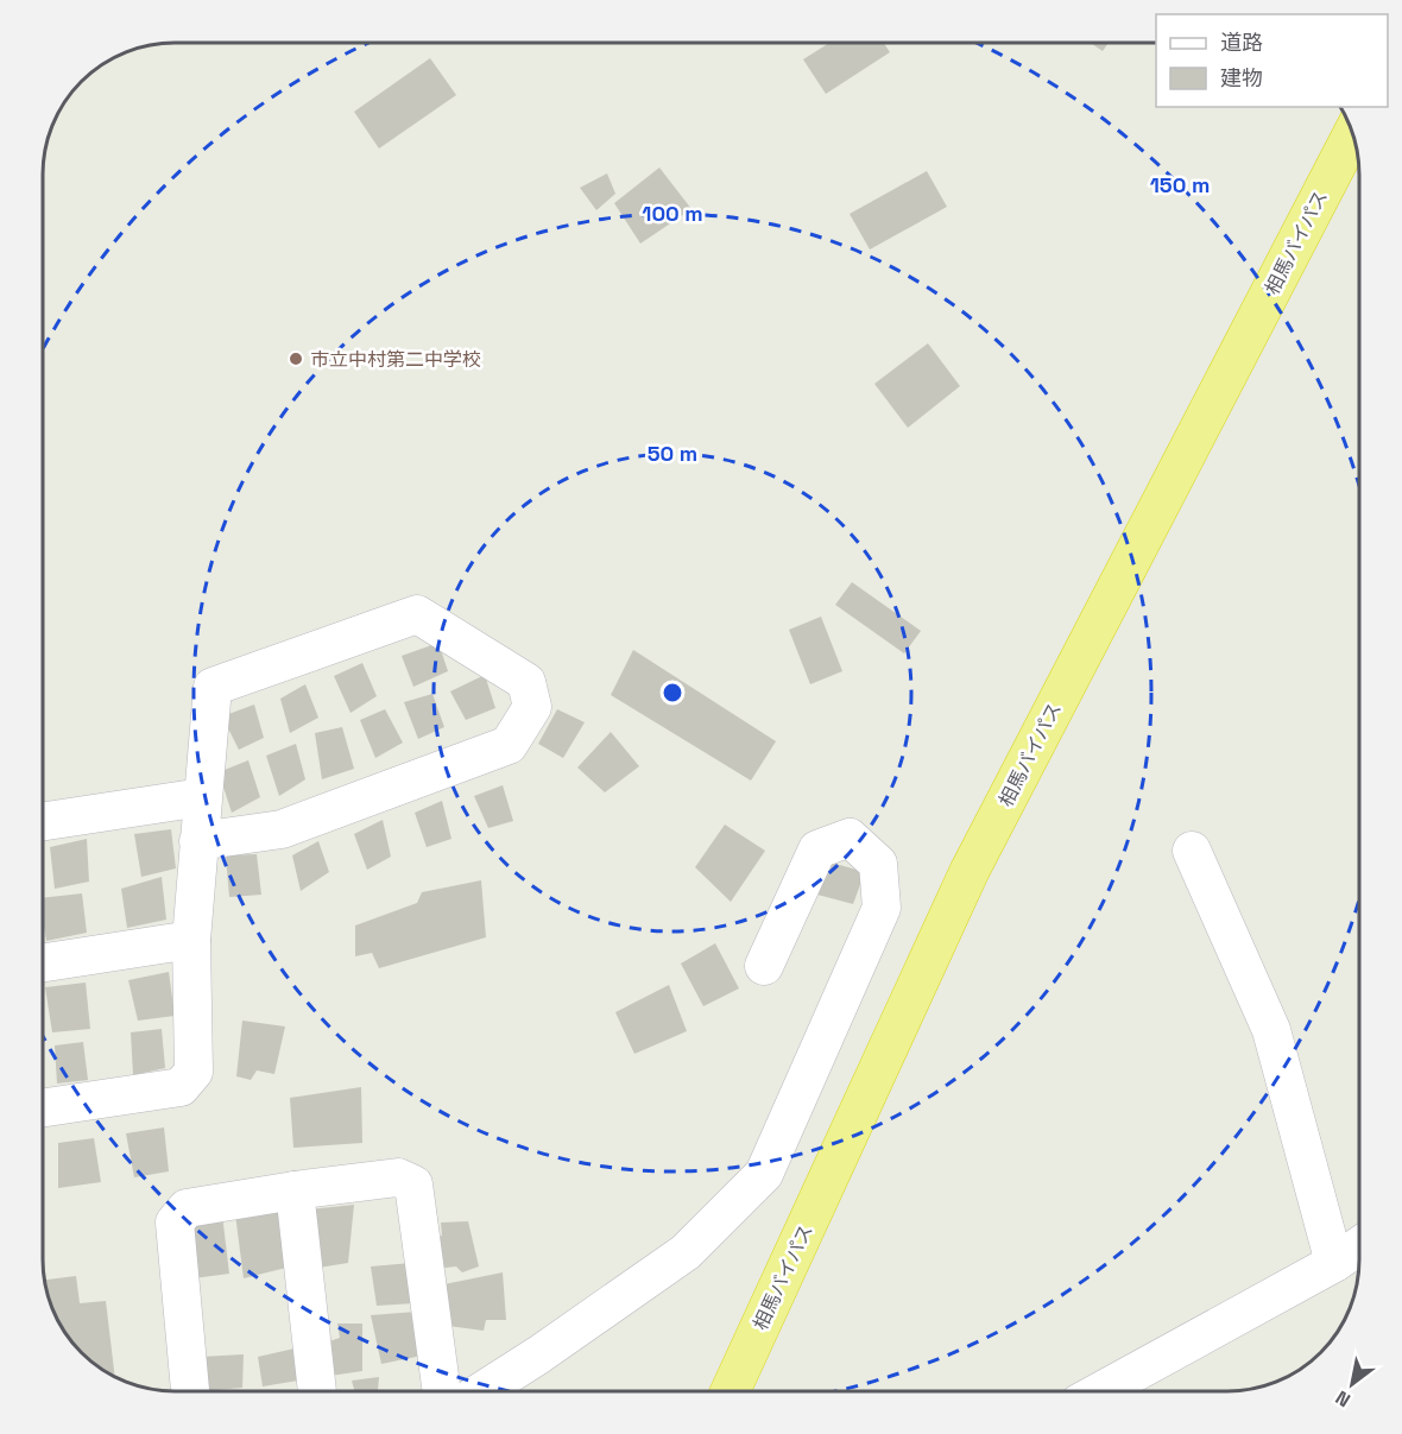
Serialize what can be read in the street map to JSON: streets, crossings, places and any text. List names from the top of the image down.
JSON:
{
  "streets": {
    "highway": ["相馬バイパス"]
  },
  "places": ["市立中村第二中学校"],
  "legend": ["道路", "建物"],
  "north": "bottom left",
  "rings": ["150 m", "100 m", "50 m"]
}
